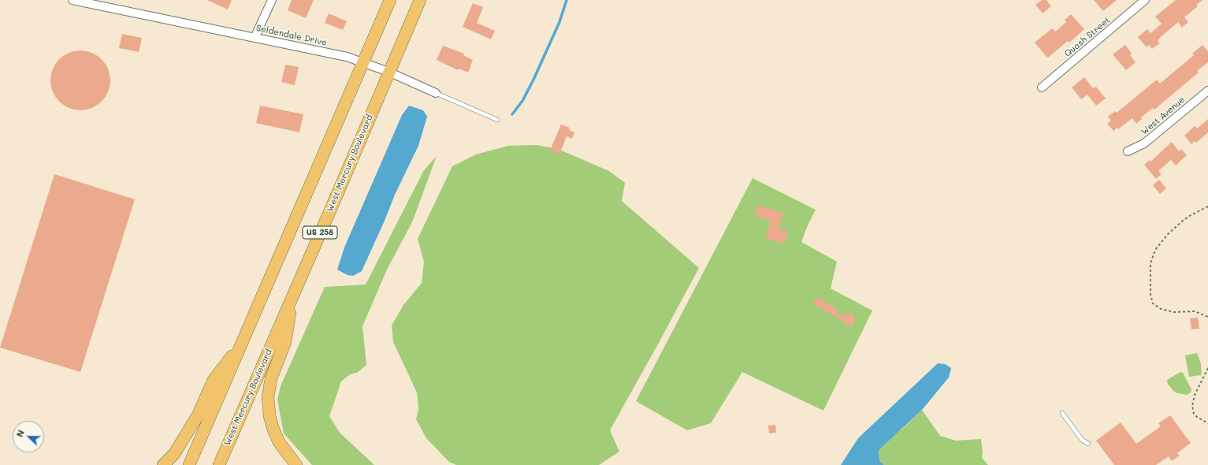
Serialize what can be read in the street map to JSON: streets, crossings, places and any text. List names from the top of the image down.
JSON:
{
  "streets": {
    "main road": ["West Mercury Boulevard", "US 258"],
    "street": ["Seldendale Drive", "Quash Street", "West Avenue"]
  },
  "crossings": [
    ["Seldendale Drive", "West Mercury Boulevard"],
    ["Seldendale Drive", "US 258"]
  ],
  "north": "left"
}
